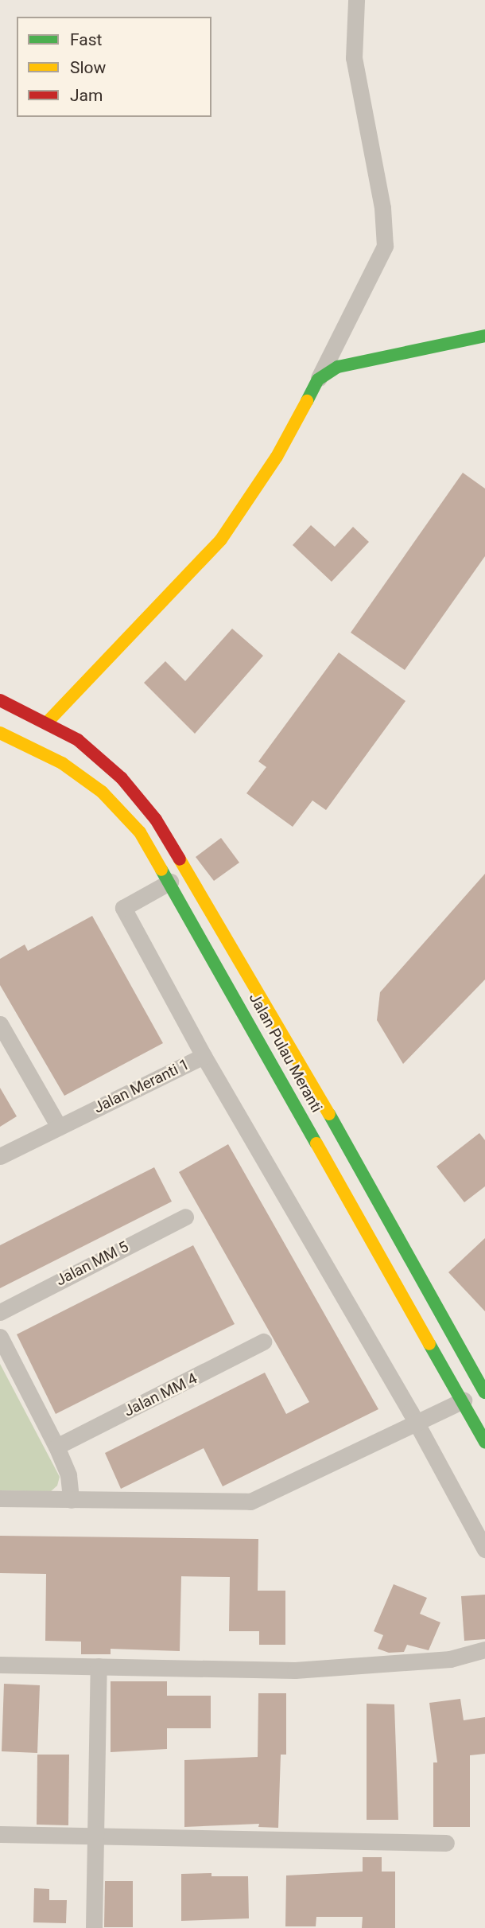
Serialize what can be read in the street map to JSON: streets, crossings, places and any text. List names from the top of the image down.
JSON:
{
  "streets": {
    "main road": ["Jalan Pulau Meranti"],
    "street": ["Jalan Meranti 1", "Jalan MM 5", "Jalan MM 4"]
  },
  "crossings": [
    ["Jalan Pulau Meranti", "Jalan Meranti 1"]
  ],
  "legend": ["Fast", "Slow", "Jam"]
}
